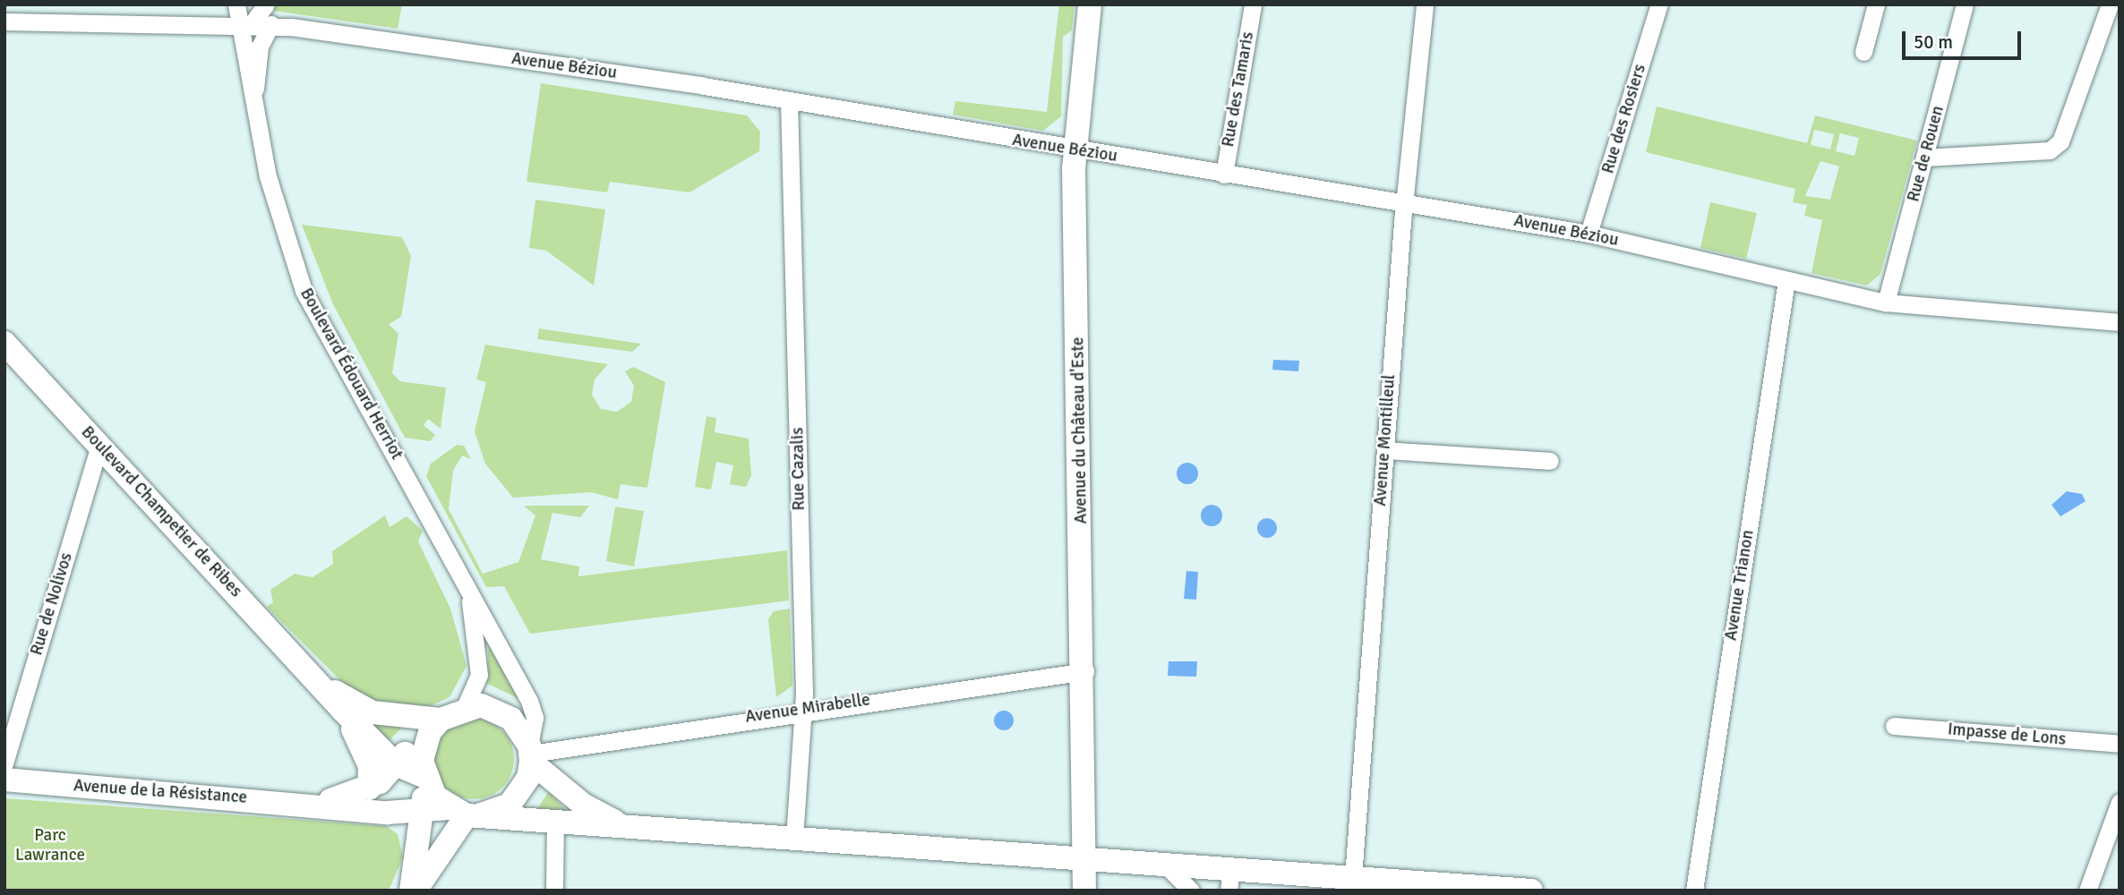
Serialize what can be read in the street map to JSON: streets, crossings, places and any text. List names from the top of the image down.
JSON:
{
  "streets": {
    "main road": ["Avenue du Château d'Este", "Boulevard Champetier de Ribes", "Avenue de la Résistance"],
    "street": [
      "Avenue Béziou",
      "Rue des Tamaris",
      "Rue des Rosiers",
      "Rue de Rouen",
      "Boulevard Édouard Herriot",
      "Avenue Montilleul",
      "Rue Cazalis",
      "Avenue Trianon",
      "Rue de Nolivos",
      "Avenue Mirabelle",
      "Impasse de Lons"
    ]
  },
  "crossings": [
    ["Avenue Béziou", "Rue des Tamaris"],
    ["Avenue Béziou", "Rue des Rosiers"],
    ["Avenue Béziou", "Rue de Rouen"],
    ["Avenue Béziou", "Boulevard Édouard Herriot"],
    ["Avenue Béziou", "Avenue du Château d'Este"],
    ["Avenue Béziou", "Avenue Montilleul"],
    ["Avenue Béziou", "Rue Cazalis"],
    ["Avenue Béziou", "Avenue Trianon"],
    ["Boulevard Édouard Herriot", "Boulevard Champetier de Ribes"],
    ["Boulevard Édouard Herriot", "Avenue Mirabelle"],
    ["Boulevard Édouard Herriot", "Avenue de la Résistance"],
    ["Avenue du Château d'Este", "Avenue Mirabelle"],
    ["Rue Cazalis", "Avenue Mirabelle"],
    ["Boulevard Champetier de Ribes", "Rue de Nolivos"],
    ["Boulevard Champetier de Ribes", "Avenue Mirabelle"],
    ["Boulevard Champetier de Ribes", "Avenue de la Résistance"],
    ["Avenue Mirabelle", "Avenue de la Résistance"]
  ],
  "parks": ["Parc Lawrance"],
  "scale_bar": "50 m"
}
